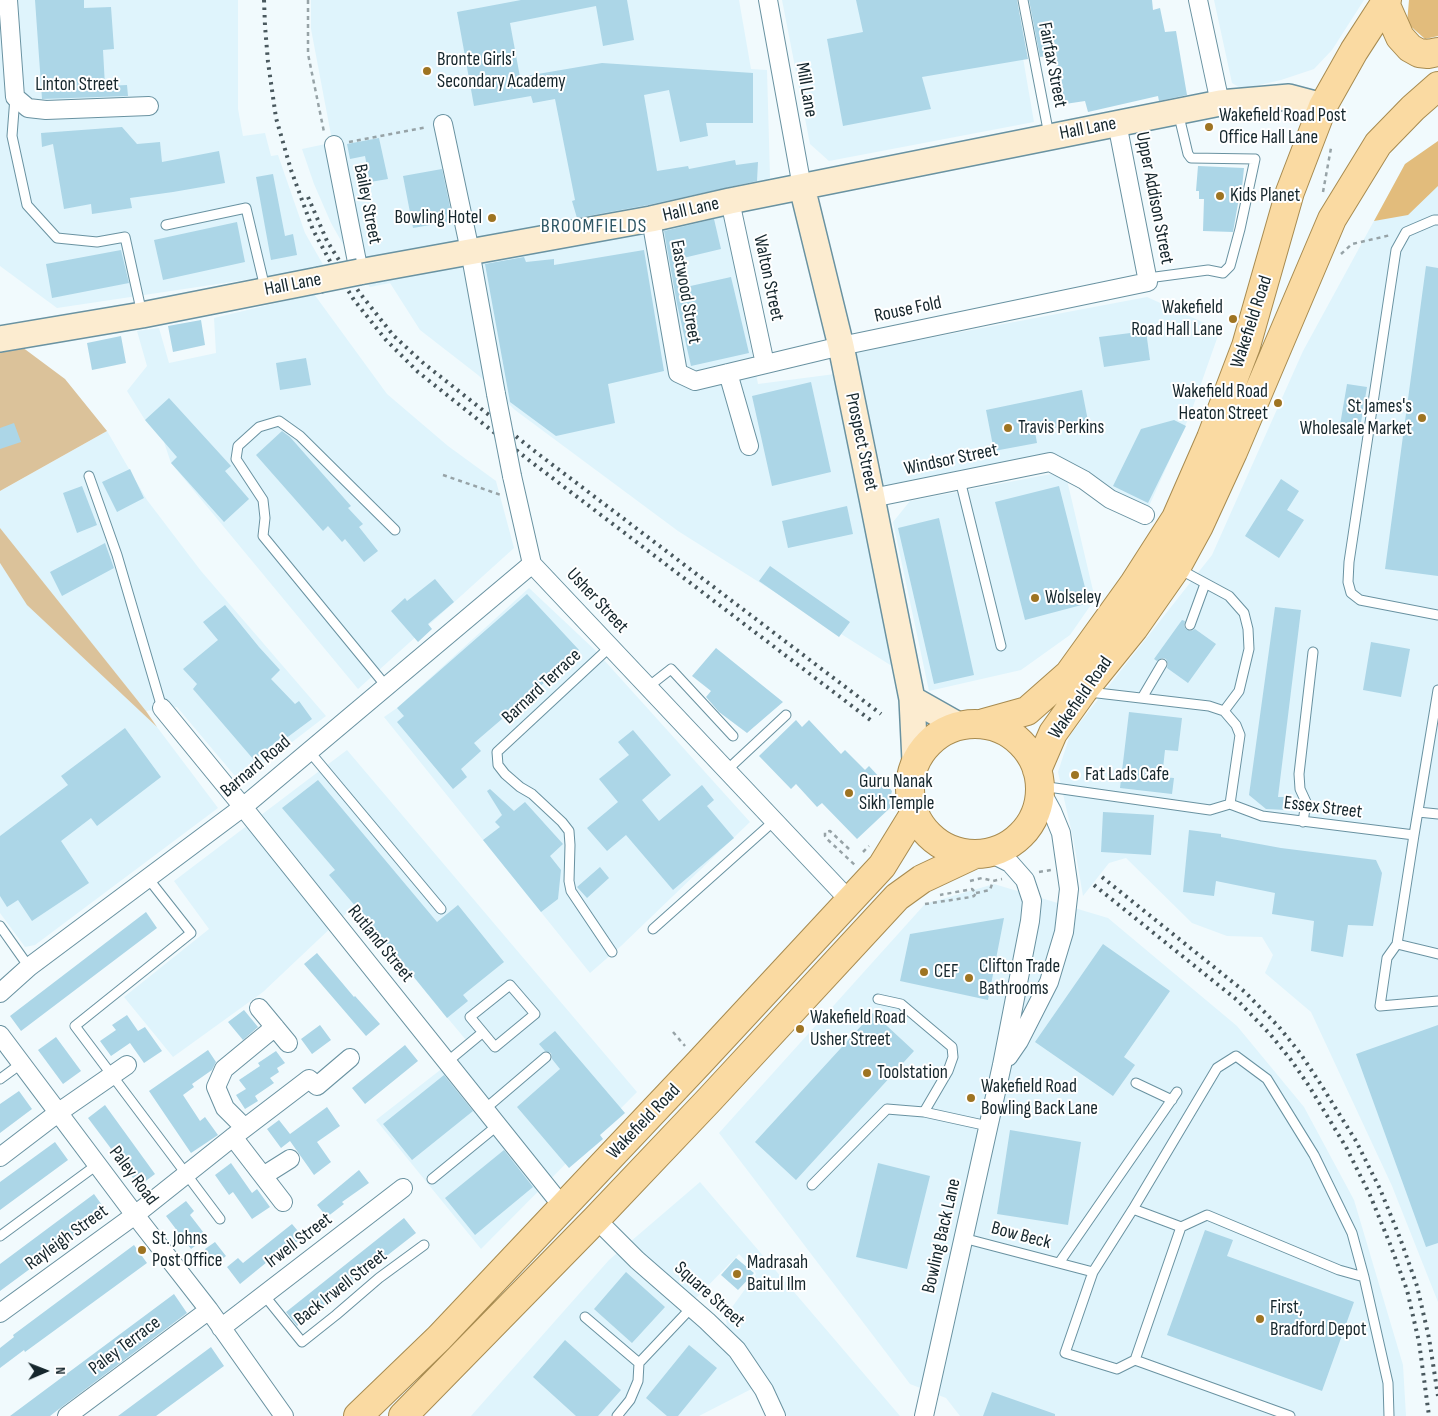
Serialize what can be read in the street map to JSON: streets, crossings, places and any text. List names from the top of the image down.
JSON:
{
  "streets": {
    "main road": ["Wakefield Road"],
    "street": [
      "Linton Street",
      "Mill Lane",
      "Hall Lane",
      "Upper Addison Street",
      "Bailey Street",
      "Walton Street",
      "Eastwood Street",
      "Rouse Fold",
      "Prospect Street",
      "Windsor Street",
      "Usher Street",
      "Barnard Road",
      "Rutland Street",
      "Paley Road",
      "Bowling Back Lane",
      "Rayleigh Street",
      "Irwell Street",
      "Square Street",
      "Paley Terrace"
    ],
    "lane": [
      "Fairfax Street",
      "Barnard Terrace",
      "Essex Street",
      "Bow Beck",
      "Back Irwell Street"
    ]
  },
  "crossings": [
    ["Fairfax Street", "Hall Lane"],
    ["Mill Lane", "Hall Lane"],
    ["Mill Lane", "Prospect Street"],
    ["Hall Lane", "Upper Addison Street"],
    ["Hall Lane", "Bailey Street"],
    ["Hall Lane", "Walton Street"],
    ["Hall Lane", "Eastwood Street"],
    ["Hall Lane", "Wakefield Road"],
    ["Hall Lane", "Prospect Street"],
    ["Upper Addison Street", "Rouse Fold"],
    ["Walton Street", "Rouse Fold"],
    ["Eastwood Street", "Rouse Fold"],
    ["Rouse Fold", "Prospect Street"],
    ["Wakefield Road", "Prospect Street"],
    ["Wakefield Road", "Usher Street"],
    ["Wakefield Road", "Rutland Street"],
    ["Wakefield Road", "Bowling Back Lane"],
    ["Wakefield Road", "Square Street"],
    ["Prospect Street", "Windsor Street"],
    ["Prospect Street", "Bowling Back Lane"],
    ["Usher Street", "Barnard Terrace"],
    ["Usher Street", "Barnard Road"],
    ["Barnard Road", "Rutland Street"],
    ["Paley Road", "Rayleigh Street"],
    ["Paley Road", "Irwell Street"],
    ["Paley Road", "Paley Terrace"],
    ["Bowling Back Lane", "Bow Beck"],
    ["Irwell Street", "Back Irwell Street"]
  ],
  "districts": ["BROOMFIELDS"],
  "places": [
    "Bronte Girls' Secondary Academy",
    "Wakefield Road Post Office Hall Lane",
    "Kids Planet",
    "Bowling Hotel",
    "Wakefield Road Hall Lane",
    "Wakefield Road Heaton Street",
    "St James's Wholesale Market",
    "Travis Perkins",
    "Wolseley",
    "Fat Lads Cafe",
    "Guru Nanak Sikh Temple",
    "CEF",
    "Clifton Trade Bathrooms",
    "Wakefield Road Usher Street",
    "Toolstation",
    "Wakefield Road Bowling Back Lane",
    "St. Johns Post Office",
    "Madrasah Baitul Ilm",
    "First, Bradford Depot"
  ],
  "north": "right"
}
